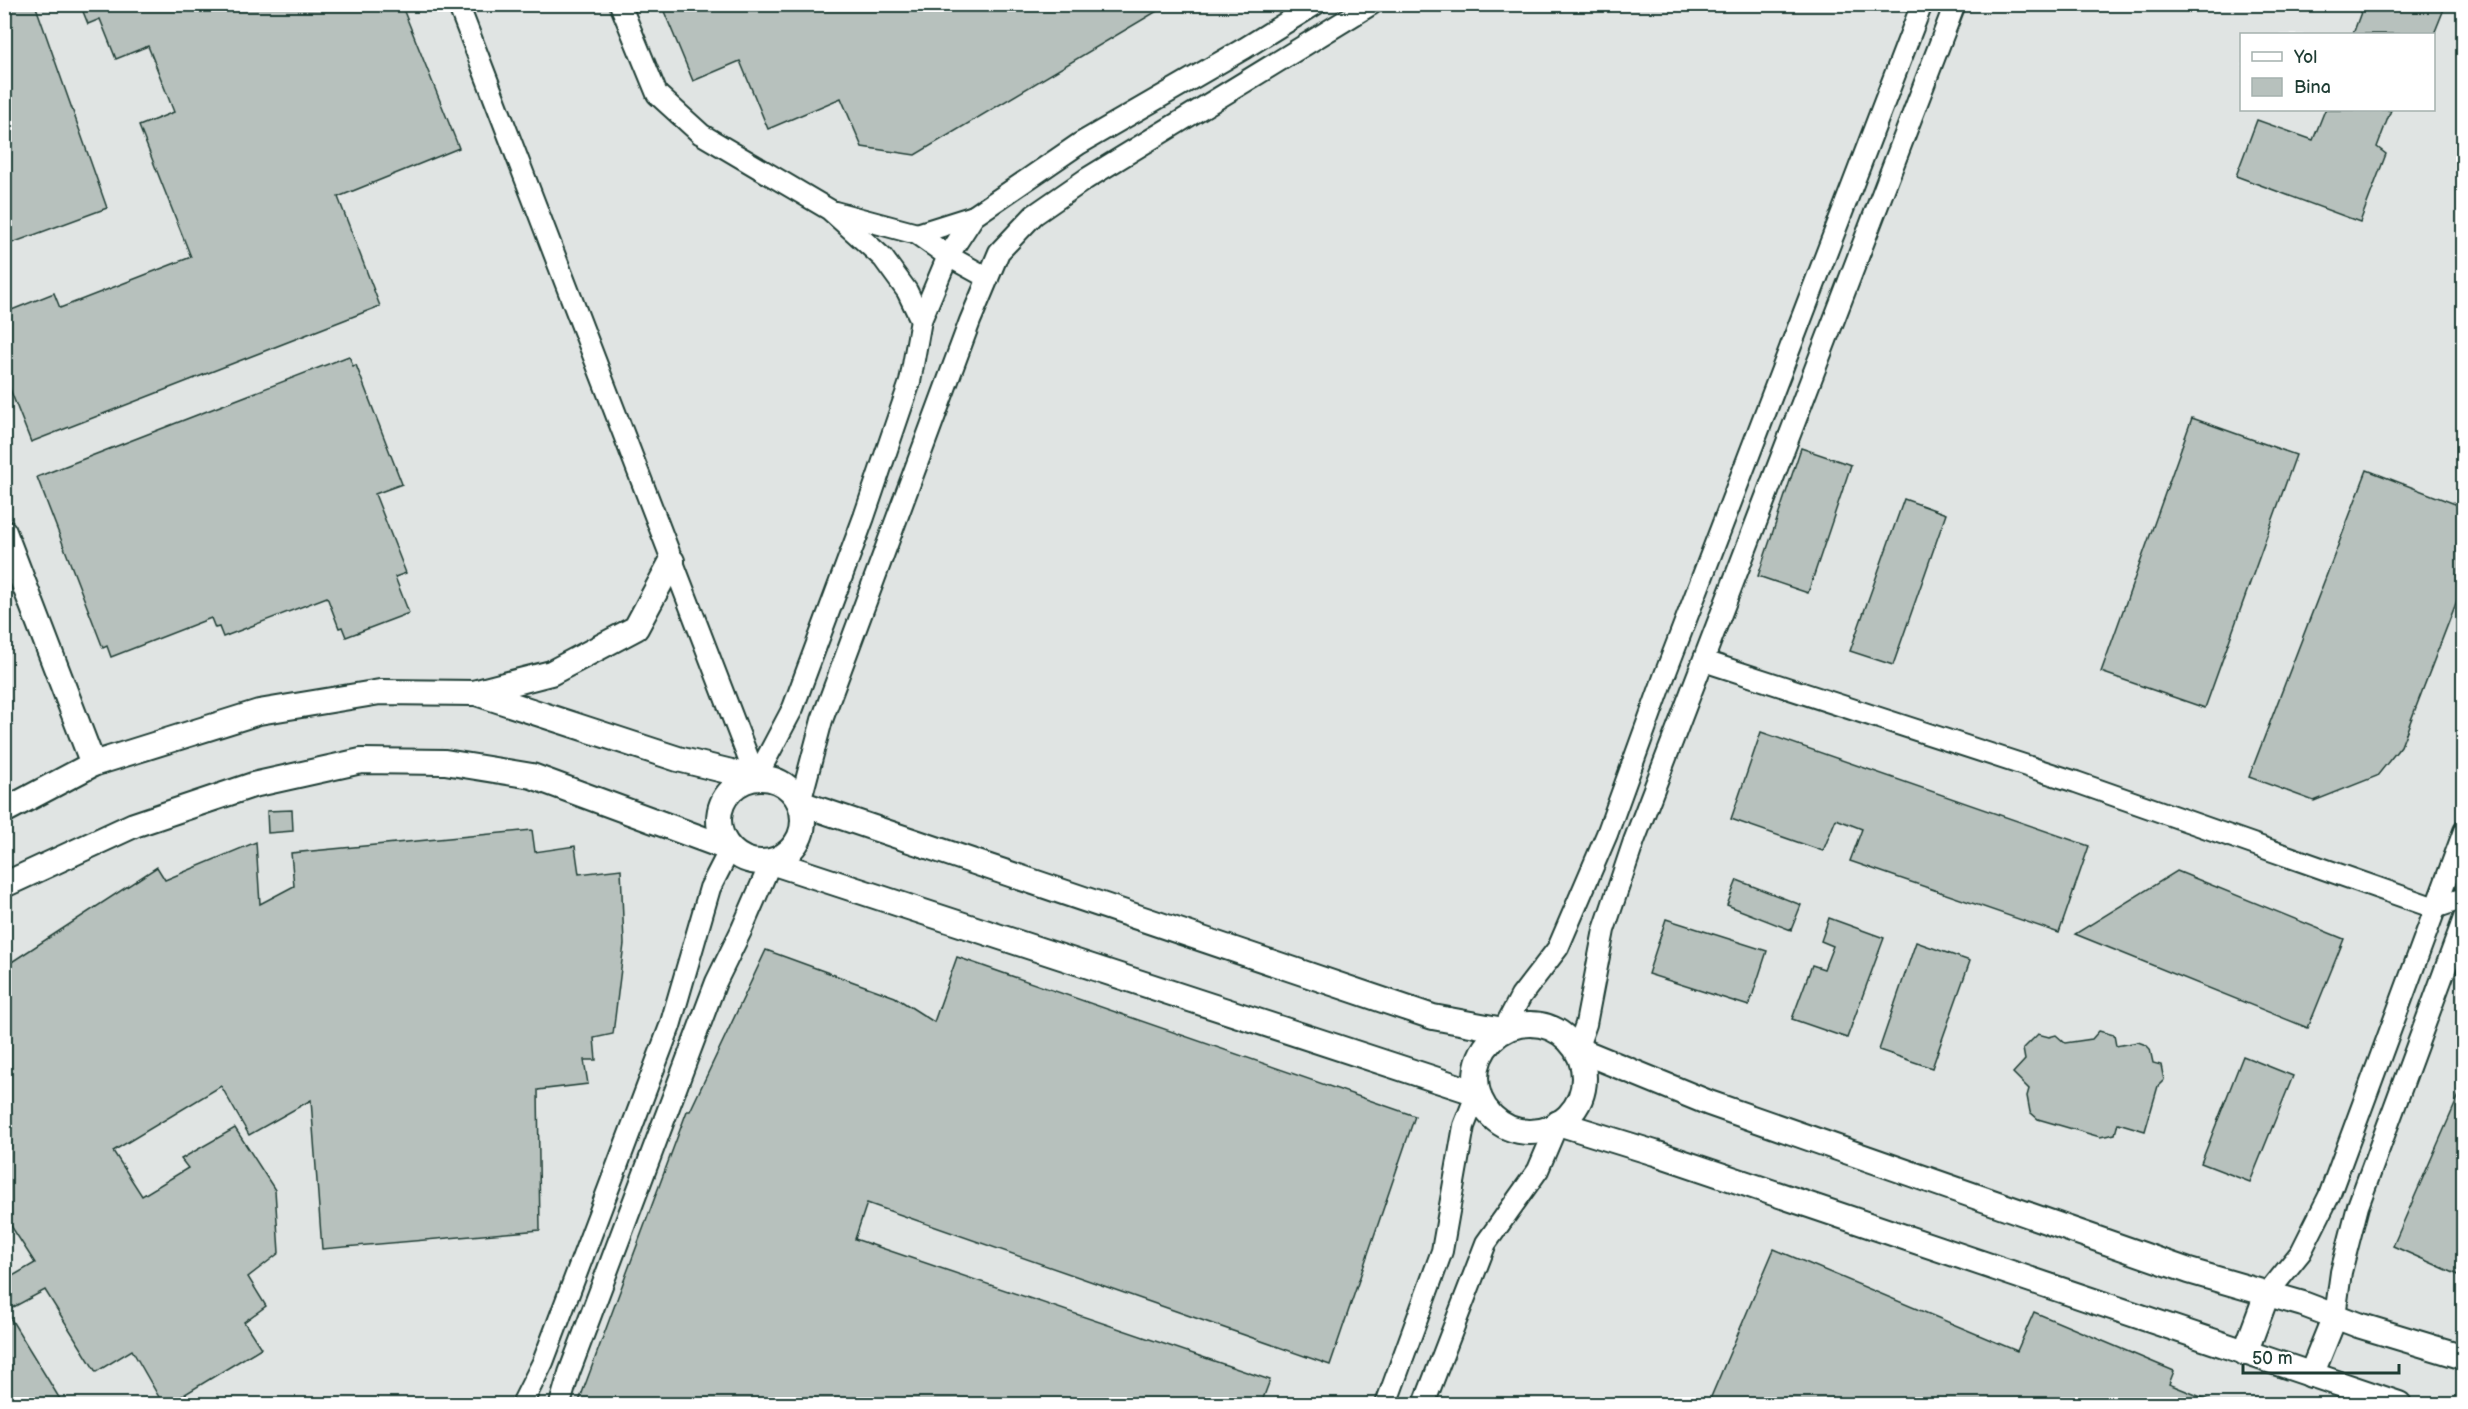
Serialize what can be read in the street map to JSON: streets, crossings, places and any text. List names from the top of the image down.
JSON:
{
  "legend": ["Yol", "Bina"],
  "scale_bar": "50 m"
}
